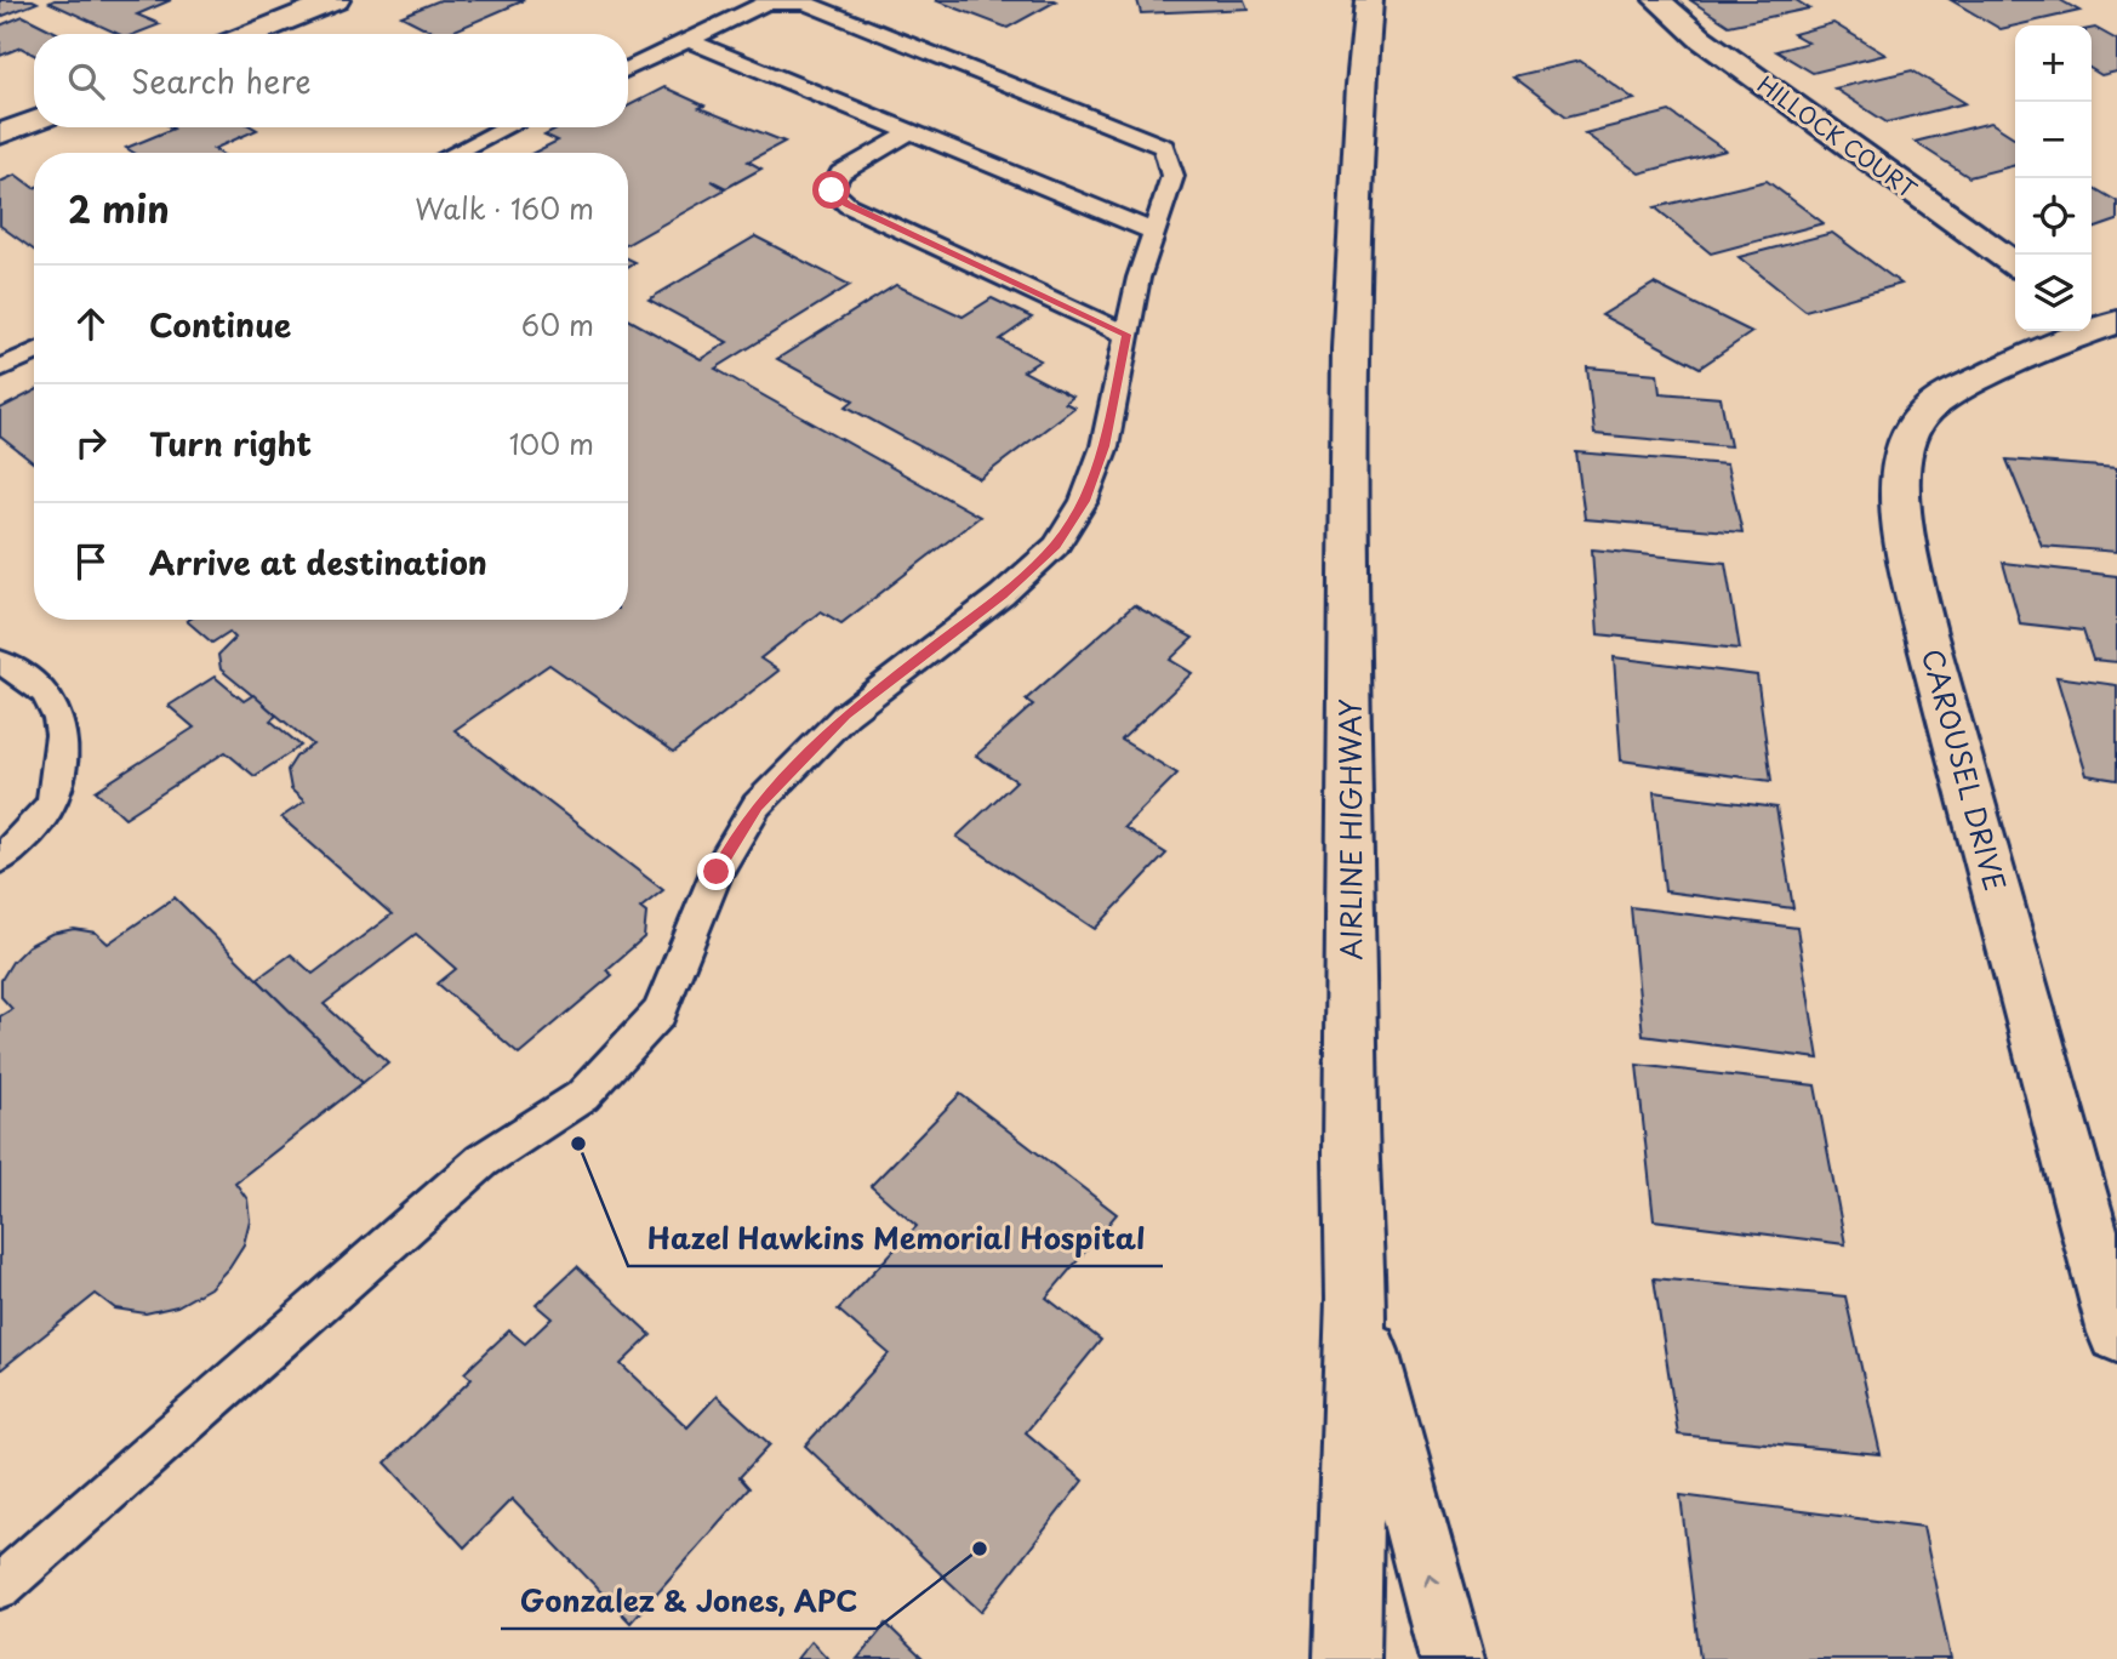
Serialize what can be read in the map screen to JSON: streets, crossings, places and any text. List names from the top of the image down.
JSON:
{
  "streets": {
    "main road": ["HILLOCK COURT", "CAROUSEL DRIVE", "AIRLINE HIGHWAY"]
  },
  "places": ["Hazel Hawkins Memorial Hospital", "Gonzalez & Jones, APC"],
  "page": {
    "map_buttons": ["+", "−"],
    "search": "Search here",
    "heading": ["2 min", "Walk · 160 m"],
    "list": [
      ["Continue", "60 m"],
      ["Turn right", "100 m"],
      "Arrive at destination"
    ]
  }
}
